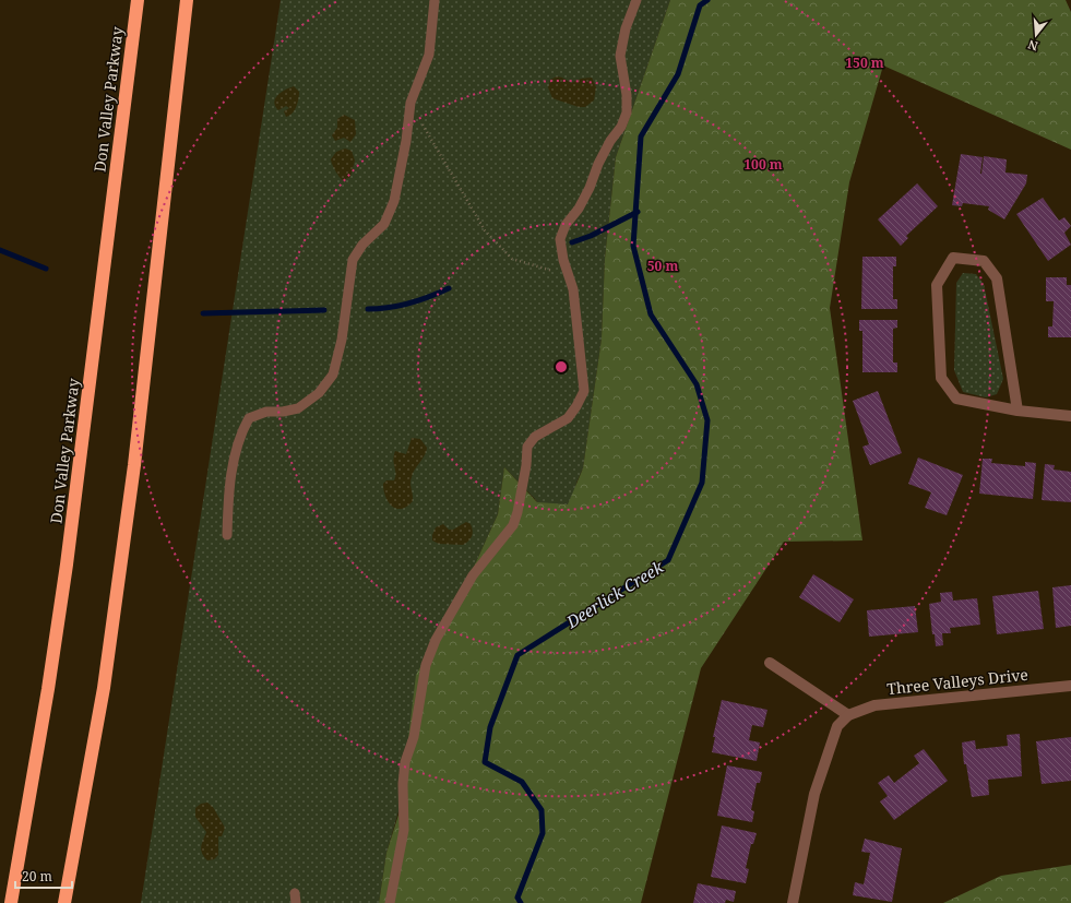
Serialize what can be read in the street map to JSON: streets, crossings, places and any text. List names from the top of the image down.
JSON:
{
  "streets": {
    "highway": ["Don Valley Parkway"],
    "street": ["Three Valleys Drive"]
  },
  "water": ["Deerlick Creek"],
  "scale_bar": "20 m",
  "north": "bottom",
  "rings": ["150 m", "100 m", "50 m"]
}
